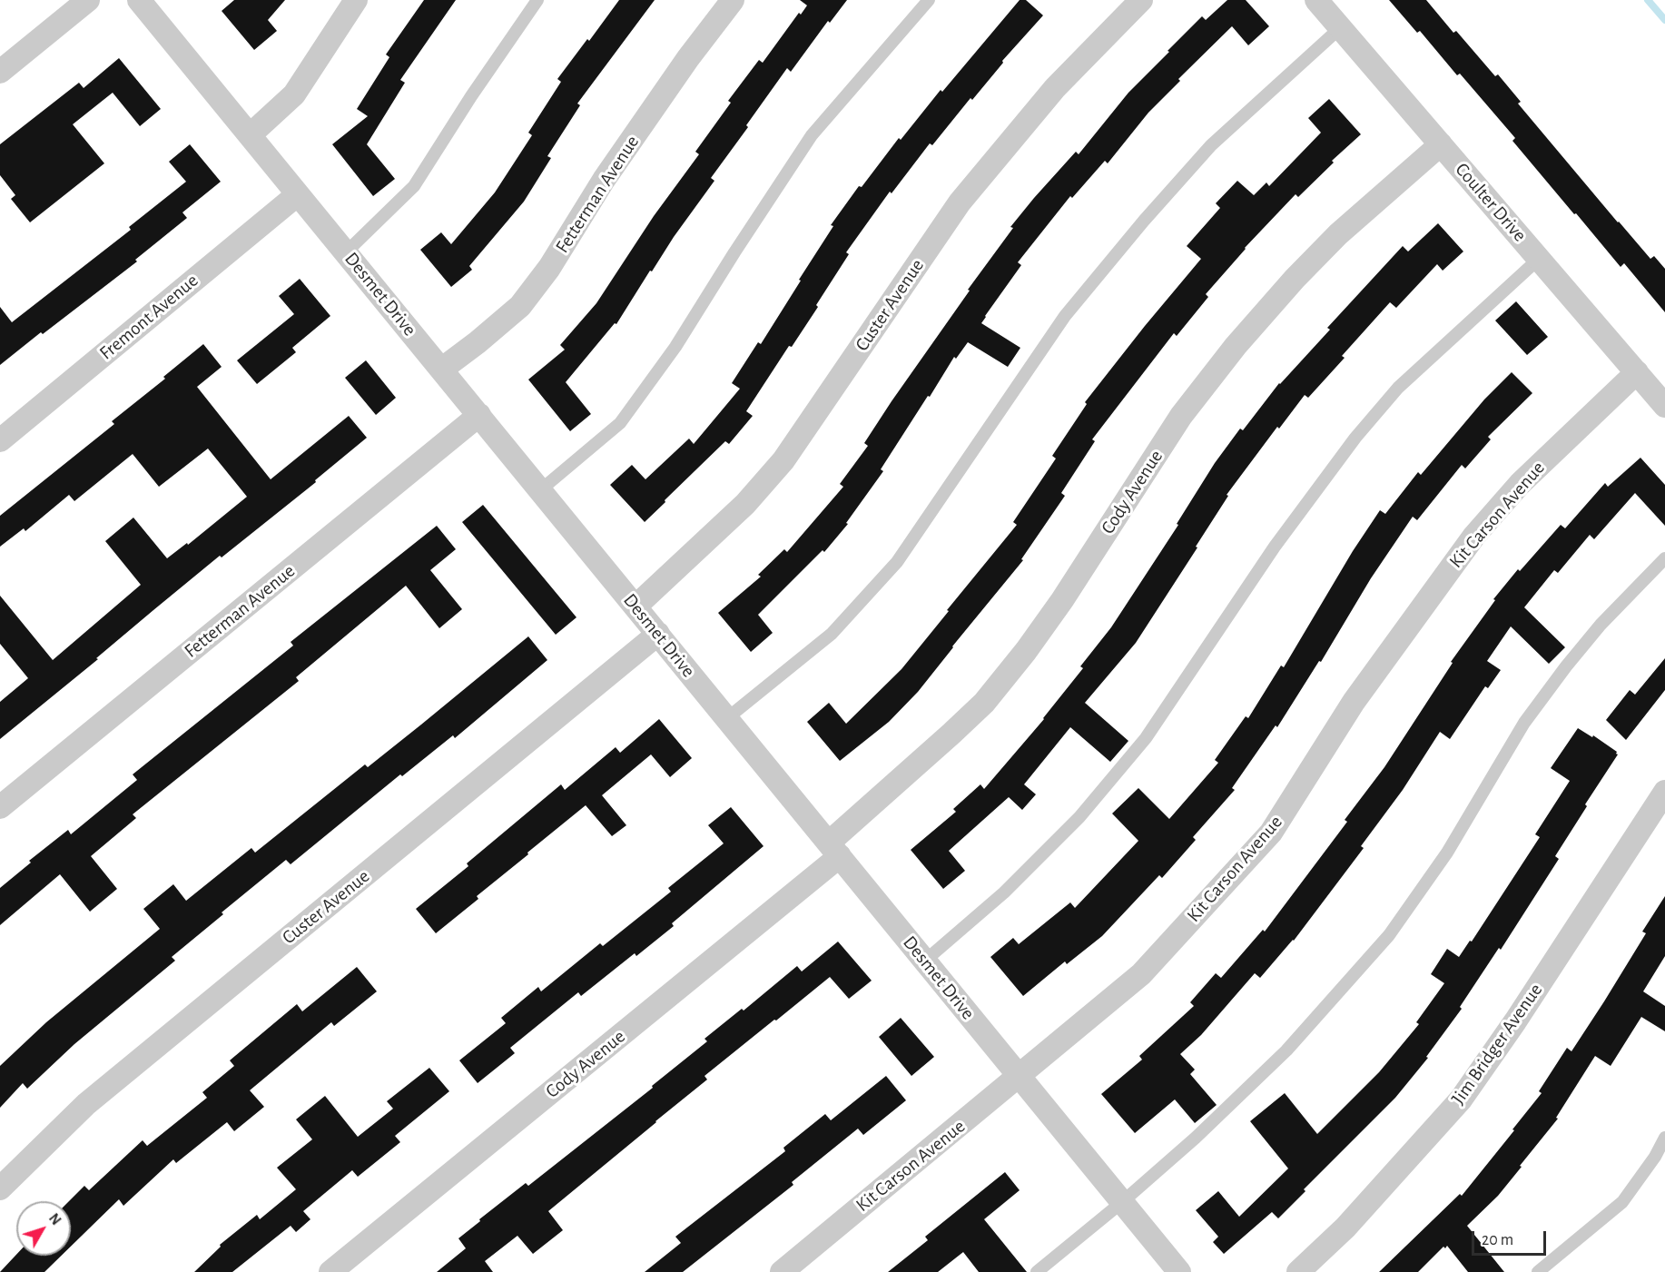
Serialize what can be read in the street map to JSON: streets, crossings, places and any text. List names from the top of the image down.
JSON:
{
  "streets": {
    "street": [
      "Fetterman Avenue",
      "Coulter Drive",
      "Desmet Drive",
      "Custer Avenue",
      "Fremont Avenue",
      "Cody Avenue",
      "Kit Carson Avenue",
      "Jim Bridger Avenue"
    ]
  },
  "crossings": [
    ["Fetterman Avenue", "Desmet Drive"],
    ["Coulter Drive", "Cody Avenue"],
    ["Coulter Drive", "Kit Carson Avenue"],
    ["Desmet Drive", "Custer Avenue"],
    ["Desmet Drive", "Fremont Avenue"],
    ["Desmet Drive", "Cody Avenue"],
    ["Desmet Drive", "Kit Carson Avenue"]
  ],
  "scale_bar": "20 m",
  "north": "top right"
}
